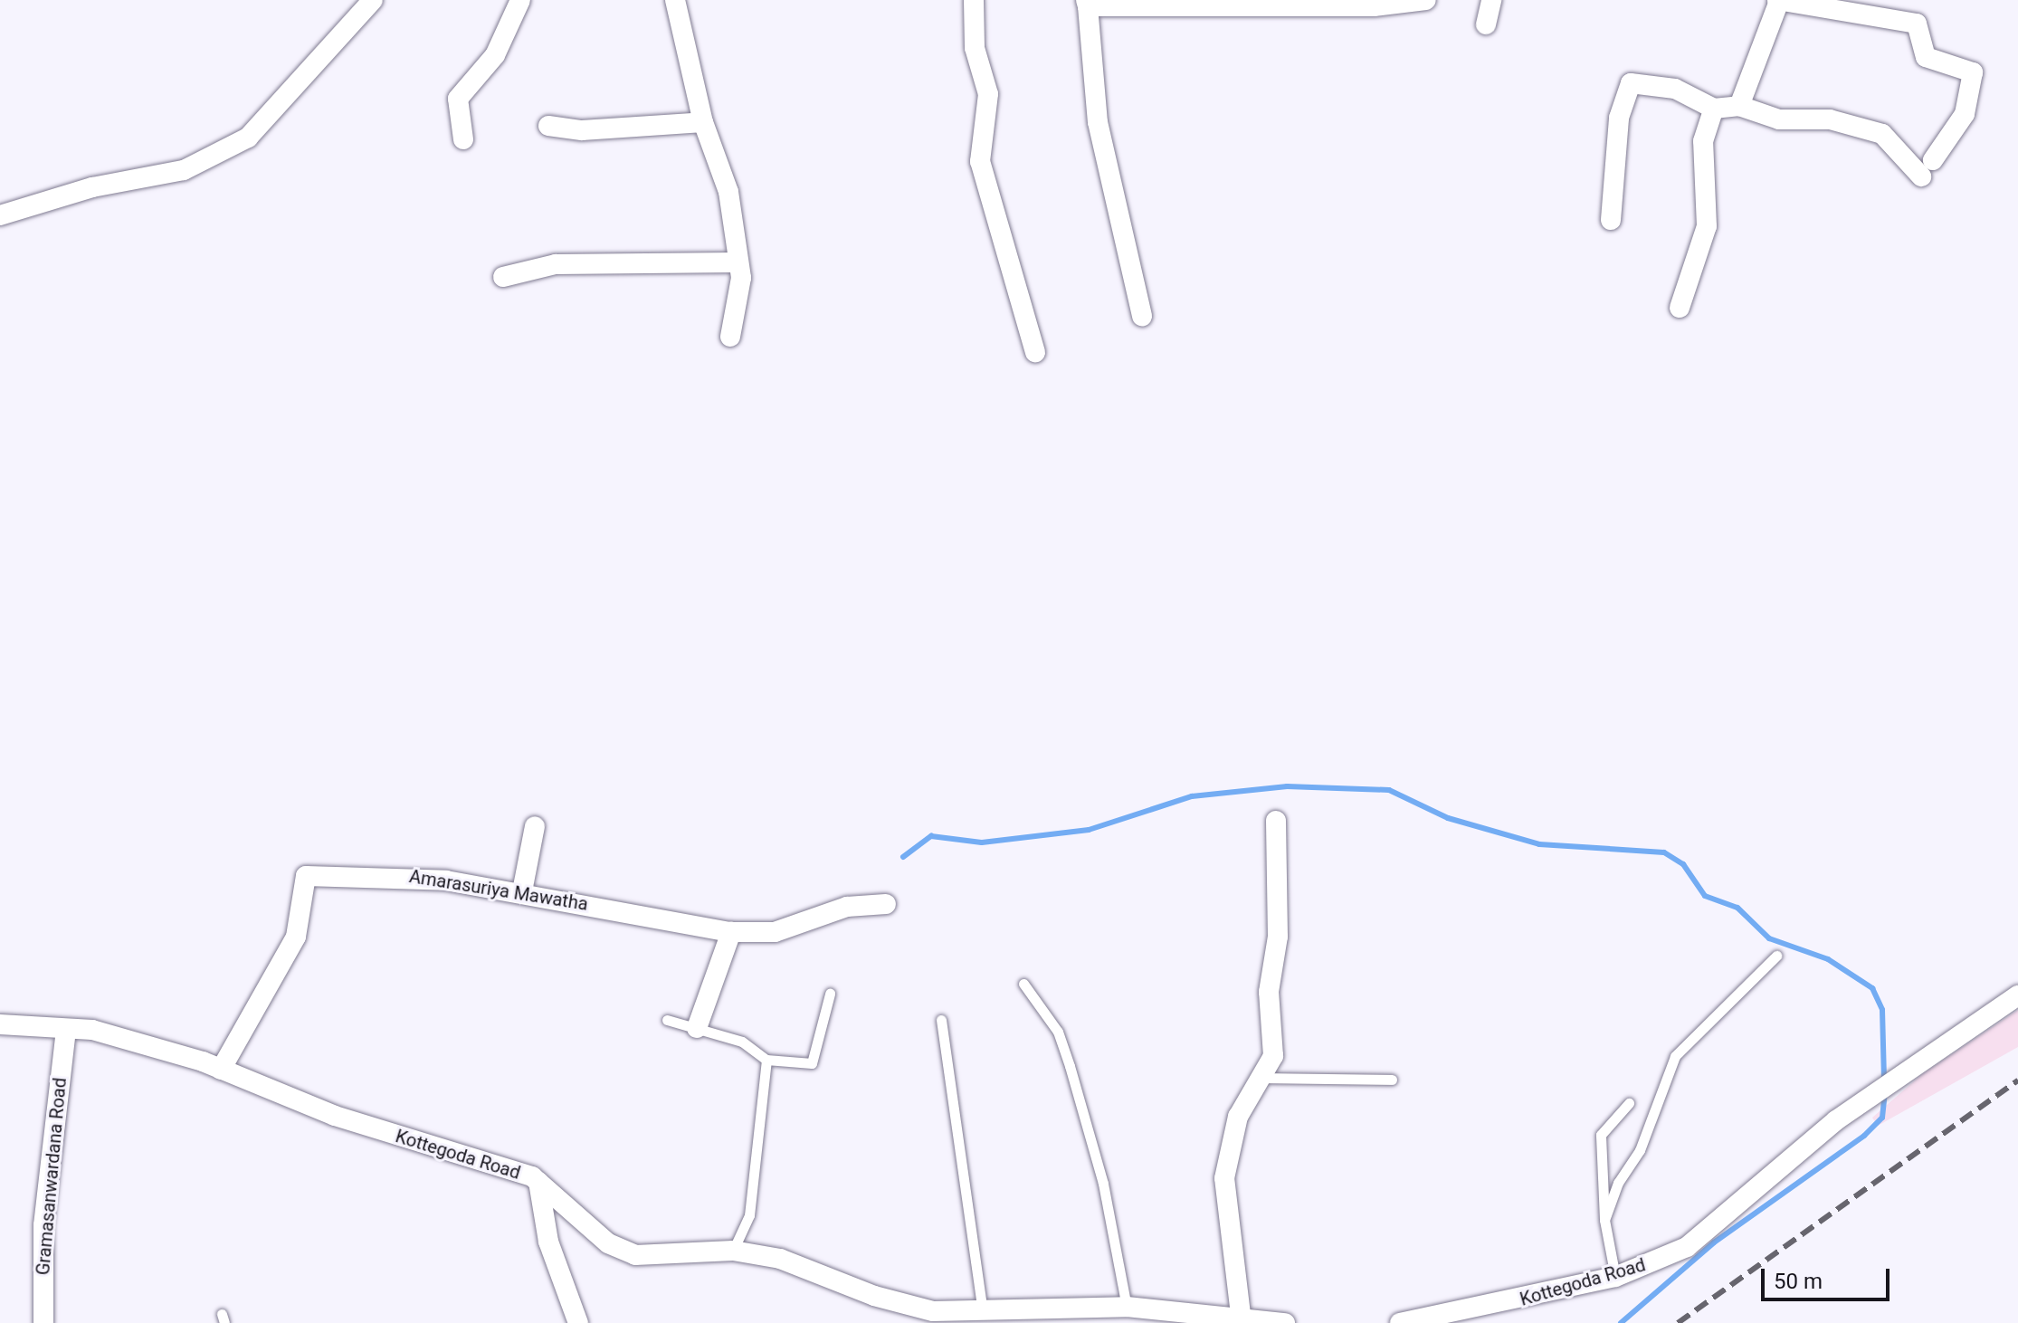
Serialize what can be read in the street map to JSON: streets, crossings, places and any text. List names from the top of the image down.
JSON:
{
  "streets": {
    "street": ["Amarasuriya Mawatha", "Kottegoda Road", "Gramasanwardana Road"]
  },
  "crossings": [
    ["Amarasuriya Mawatha", "Kottegoda Road"],
    ["Kottegoda Road", "Gramasanwardana Road"]
  ],
  "scale_bar": "50 m"
}
